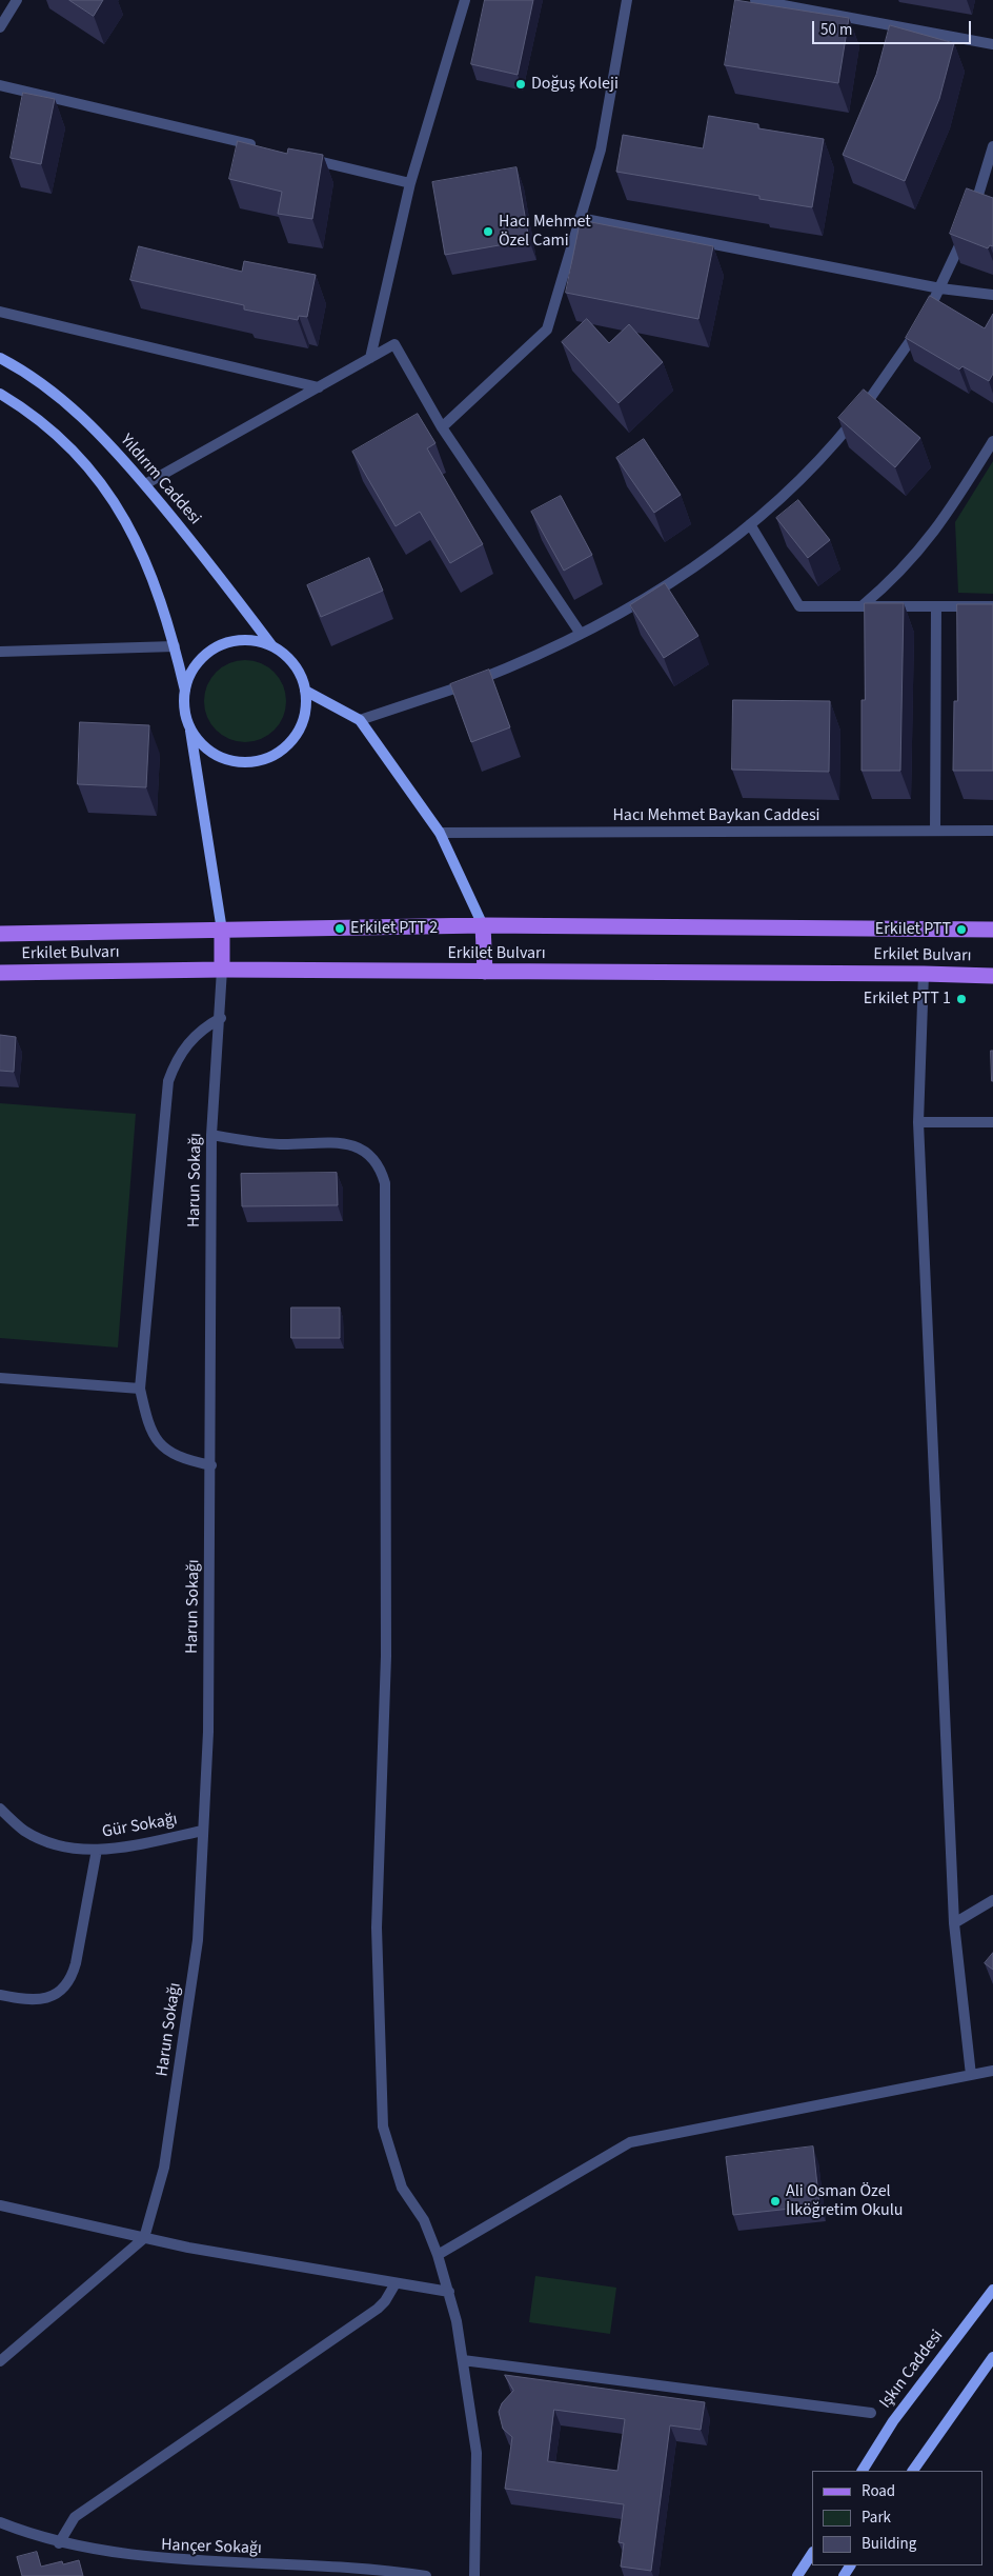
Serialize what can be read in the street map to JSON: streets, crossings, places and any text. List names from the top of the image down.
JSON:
{
  "streets": {
    "main road": ["Erkilet Bulvarı"],
    "street": [
      "Yıldırım Caddesi",
      "Hacı Mehmet Baykan Caddesi",
      "Harun Sokağı",
      "Gür Sokağı",
      "Işkın Caddesi",
      "Hançer Sokağı"
    ]
  },
  "crossings": [
    ["Erkilet Bulvarı", "Harun Sokağı"],
    ["Harun Sokağı", "Gür Sokağı"]
  ],
  "places": [
    "Doğuş Koleji",
    "Hacı Mehmet Özel Cami",
    "Erkilet PTT 2",
    "Erkilet PTT",
    "Erkilet PTT 1",
    "Ali Osman Özel İlköğretim Okulu"
  ],
  "legend": ["Road", "Park", "Building"],
  "scale_bar": "50 m"
}
